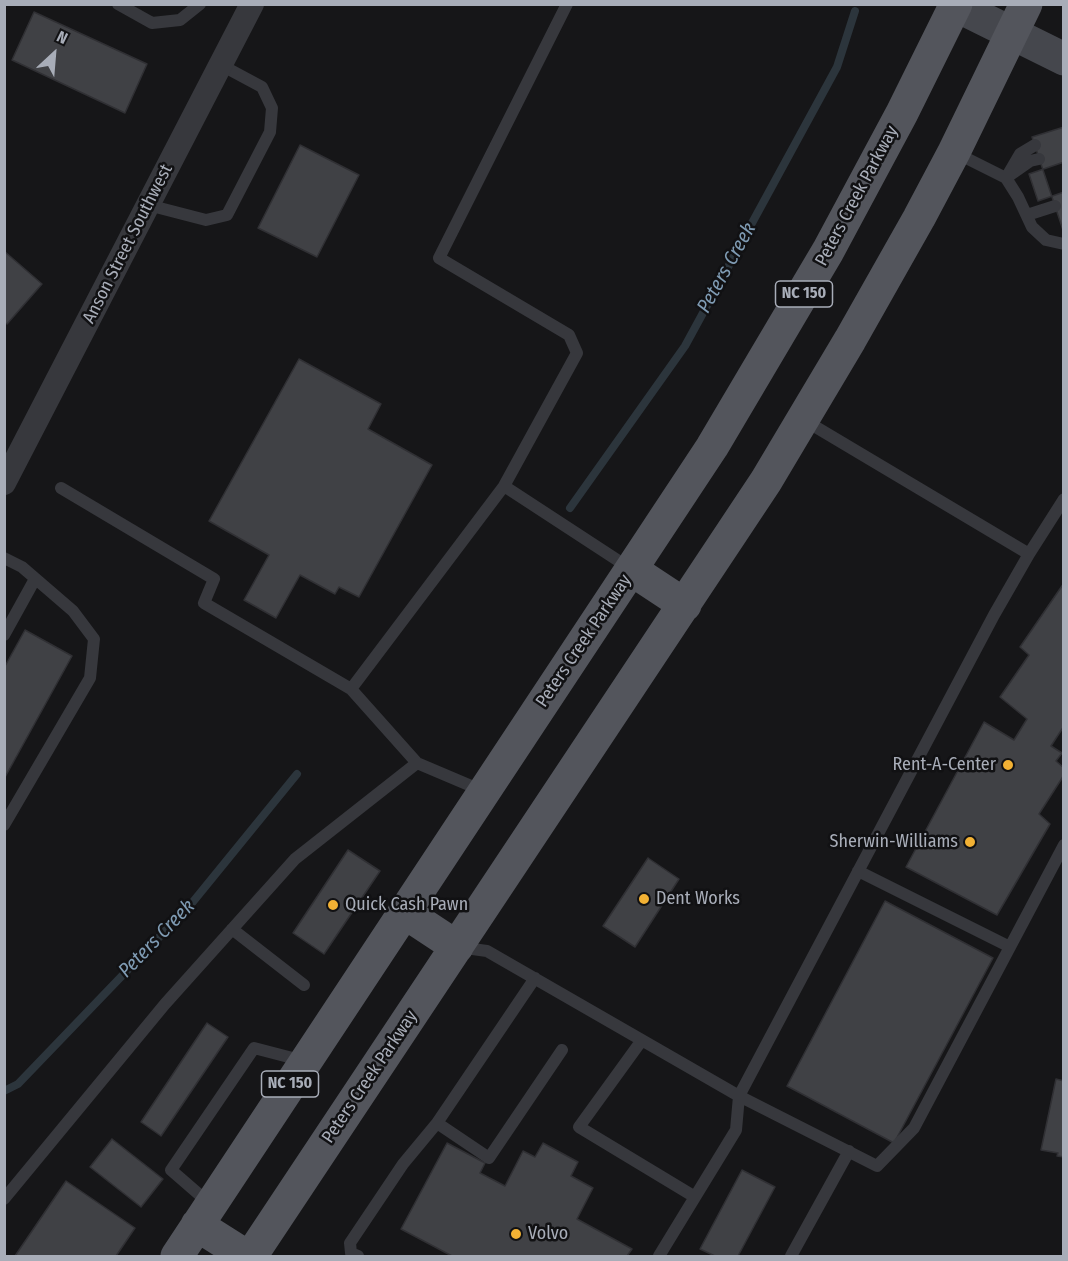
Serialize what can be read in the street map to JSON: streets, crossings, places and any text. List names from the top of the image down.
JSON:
{
  "streets": {
    "main road": ["Peters Creek Parkway", "NC 150"],
    "street": ["Anson Street Southwest"]
  },
  "water": ["Peters Creek"],
  "places": [
    "Rent-A-Center",
    "Sherwin-Williams",
    "Dent Works",
    "Quick Cash Pawn",
    "Volvo"
  ],
  "north": "top right"
}
